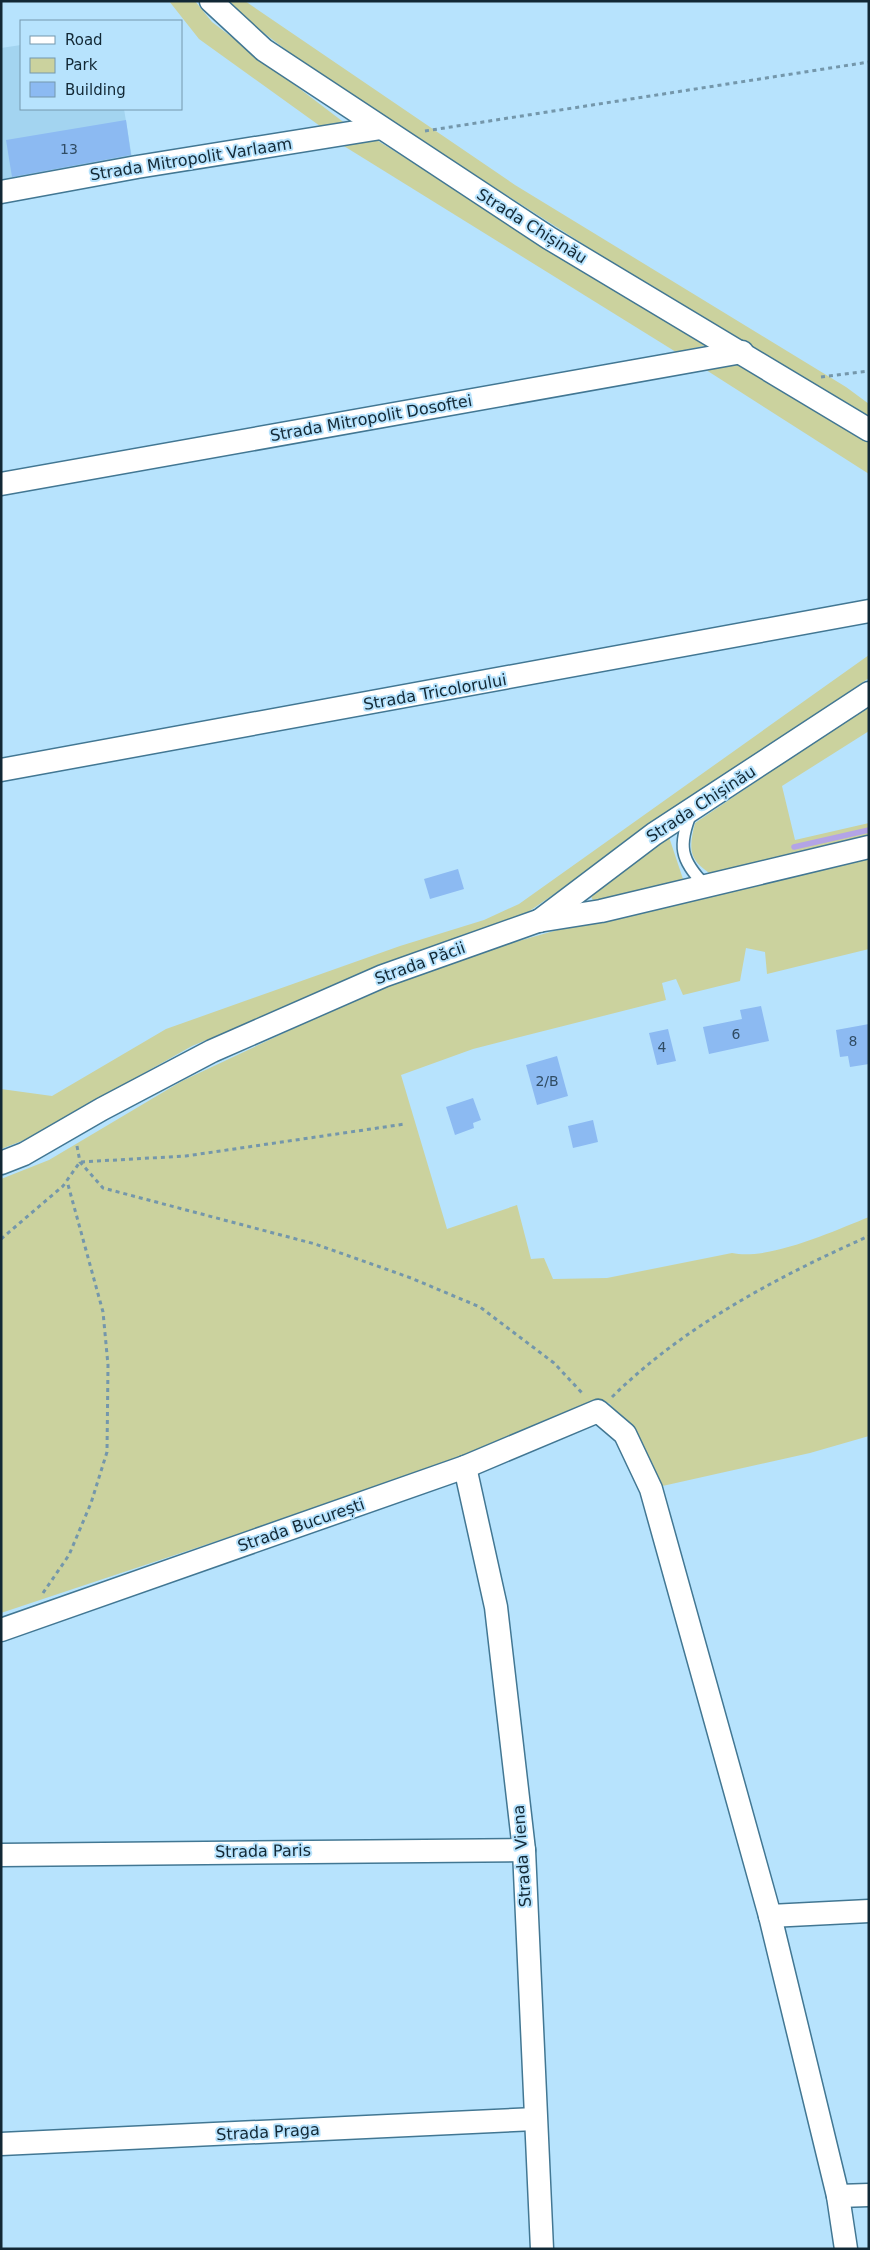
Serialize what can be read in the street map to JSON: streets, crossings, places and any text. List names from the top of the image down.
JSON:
{
  "streets": {
    "street": [
      "Strada Mitropolit Varlaam",
      "Strada Chișinău",
      "Strada Mitropolit Dosoftei",
      "Strada Tricolorului",
      "Strada Păcii",
      "Strada București",
      "Strada Paris",
      "Strada Viena",
      "Strada Praga"
    ]
  },
  "crossings": [
    ["Strada Mitropolit Varlaam", "Strada Chișinău"],
    ["Strada Chișinău", "Strada Mitropolit Dosoftei"],
    ["Strada Chișinău", "Strada Păcii"],
    ["Strada București", "Strada Viena"],
    ["Strada Paris", "Strada Viena"],
    ["Strada Viena", "Strada Praga"]
  ],
  "house_numbers": [
    "13",
    "6",
    "8",
    "4",
    "2/B"
  ],
  "legend": ["Road", "Park", "Building"]
}
